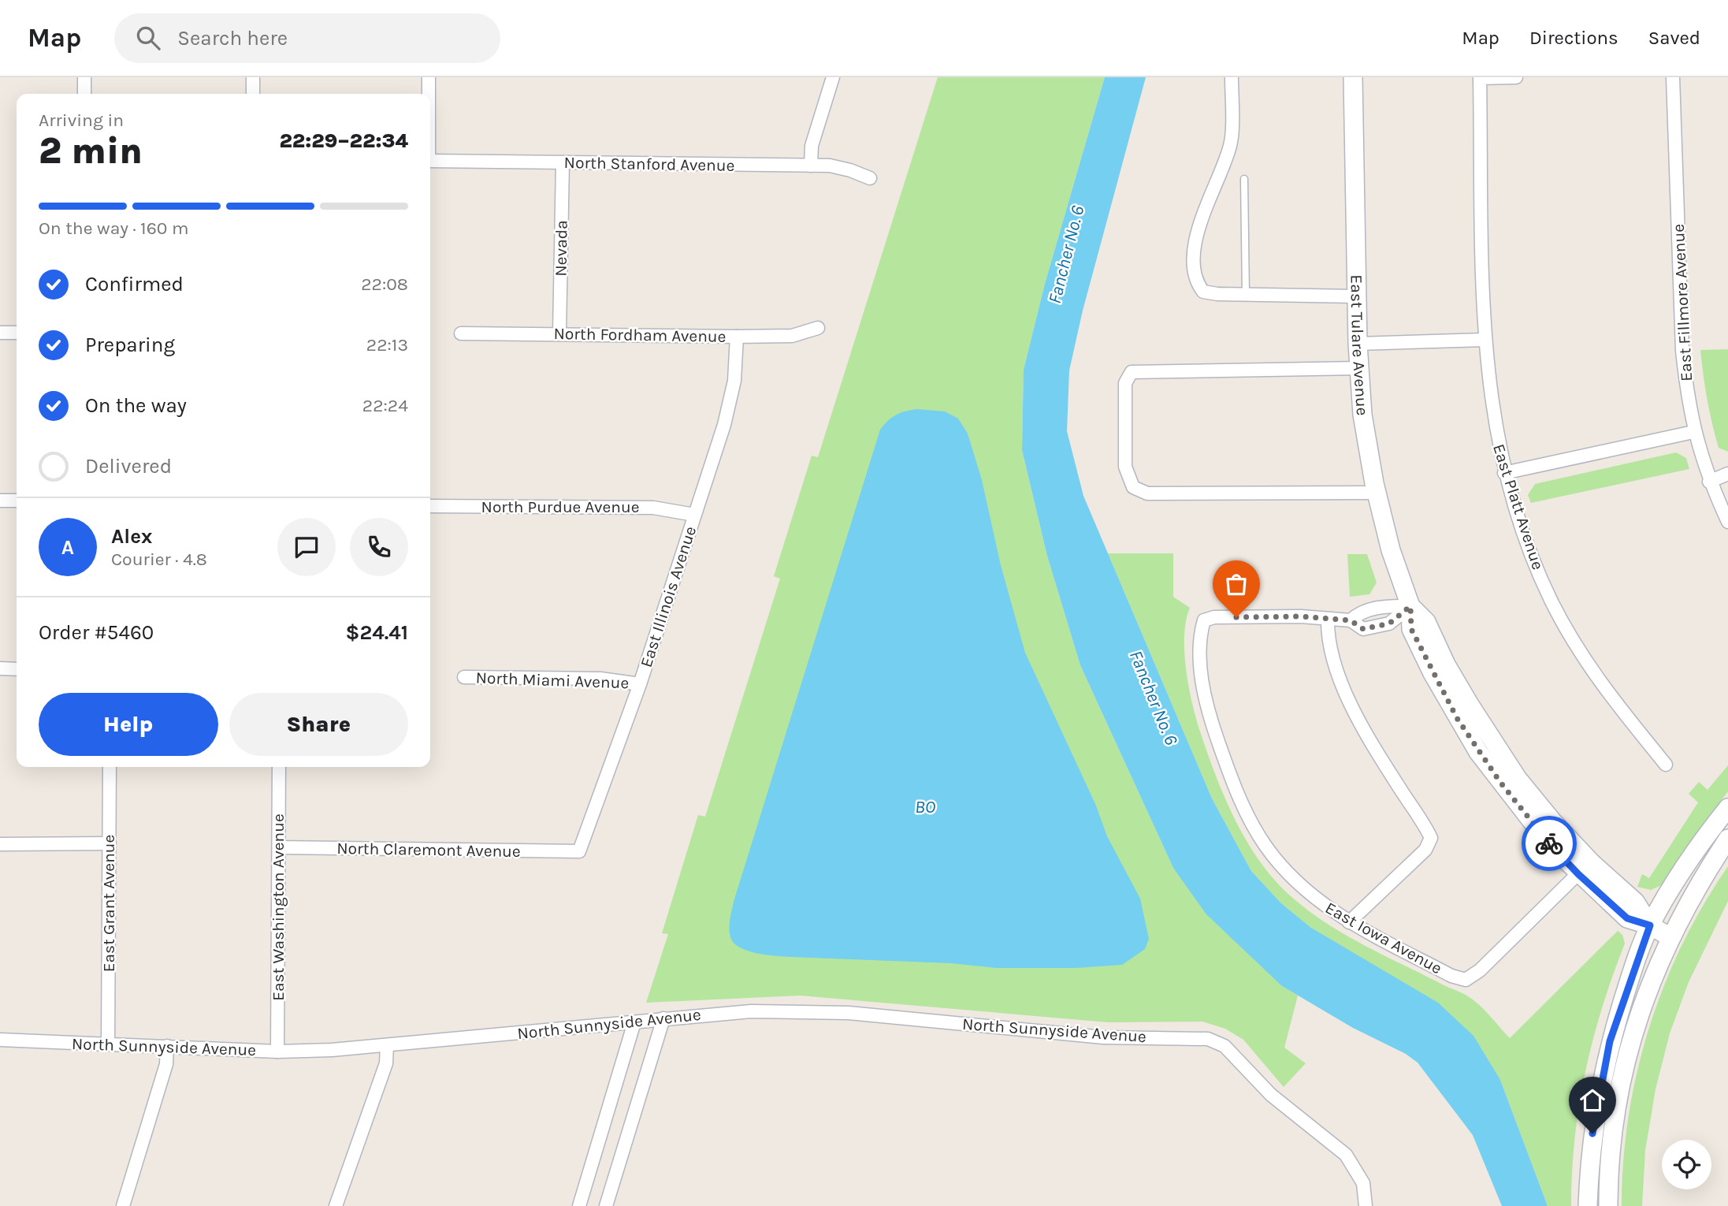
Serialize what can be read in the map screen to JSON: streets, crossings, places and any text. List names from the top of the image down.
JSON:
{
  "streets": {
    "street": [
      "North Stanford Avenue",
      "Nevada",
      "East Fillmore Avenue",
      "North Fordham Avenue",
      "East Tulare Avenue",
      "North Purdue Avenue",
      "East Platt Avenue",
      "East Illinois Avenue",
      "North Miami Avenue",
      "North Claremont Avenue",
      "East Grant Avenue",
      "East Washington Avenue",
      "East Iowa Avenue",
      "North Sunnyside Avenue"
    ]
  },
  "crossings": [
    ["North Stanford Avenue", "Nevada"],
    ["Nevada", "North Fordham Avenue"],
    ["North Fordham Avenue", "East Illinois Avenue"],
    ["East Tulare Avenue", "East Iowa Avenue"],
    ["North Purdue Avenue", "East Illinois Avenue"],
    ["East Illinois Avenue", "North Miami Avenue"],
    ["East Illinois Avenue", "North Claremont Avenue"],
    ["North Claremont Avenue", "East Washington Avenue"],
    ["East Grant Avenue", "North Sunnyside Avenue"],
    ["East Washington Avenue", "North Sunnyside Avenue"]
  ],
  "water": ["Fancher No. 6", "BO"],
  "page": {
    "header": "Map",
    "search": "Search here",
    "nav": ["Map", "Directions", "Saved"],
    "heading": ["2 min", "Arriving in", "22:29–22:34"],
    "panel": [
      "Alex",
      "Courier · 4.8",
      "Order #5460",
      "$24.41"
    ],
    "bar": "On the way · 160 m",
    "list": [
      ["Confirmed", "22:08"],
      ["Preparing", "22:13"],
      ["On the way", "22:24"],
      "Delivered"
    ],
    "round": "A",
    "buttons": ["Help", "Share"]
  }
}
